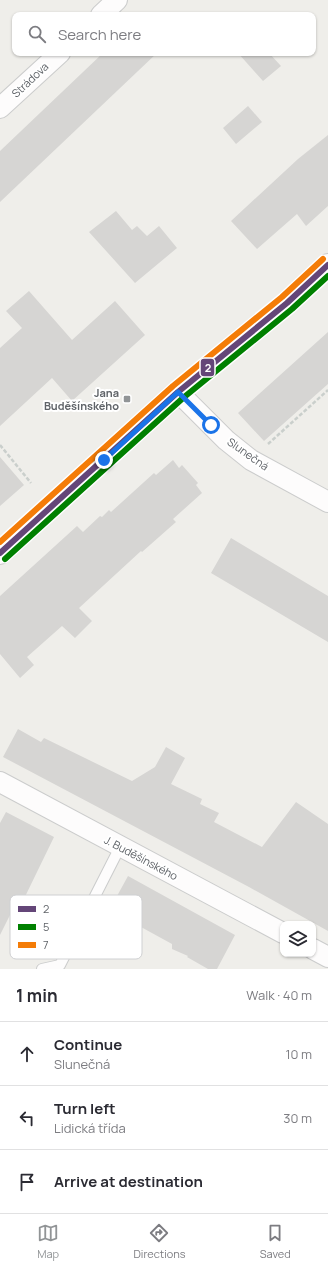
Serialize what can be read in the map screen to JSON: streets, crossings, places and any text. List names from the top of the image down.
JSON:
{
  "streets": {
    "street": ["Strádova", "Slunečná", "J. Buděšínského"]
  },
  "places": {
    "transit": ["Jana Buděšínského"]
  },
  "lines": ["transit line 7", "transit line 2", "transit line 5"],
  "legend": ["2", "5", "7"],
  "page": {
    "search": "Search here",
    "heading": ["1 min", "Walk · 40 m"],
    "list": [
      ["Continue", "Slunečná", "10 m"],
      ["Turn left", "Lidická třída", "30 m"],
      "Arrive at destination"
    ],
    "nav": ["Map", "Directions", "Saved"]
  }
}
